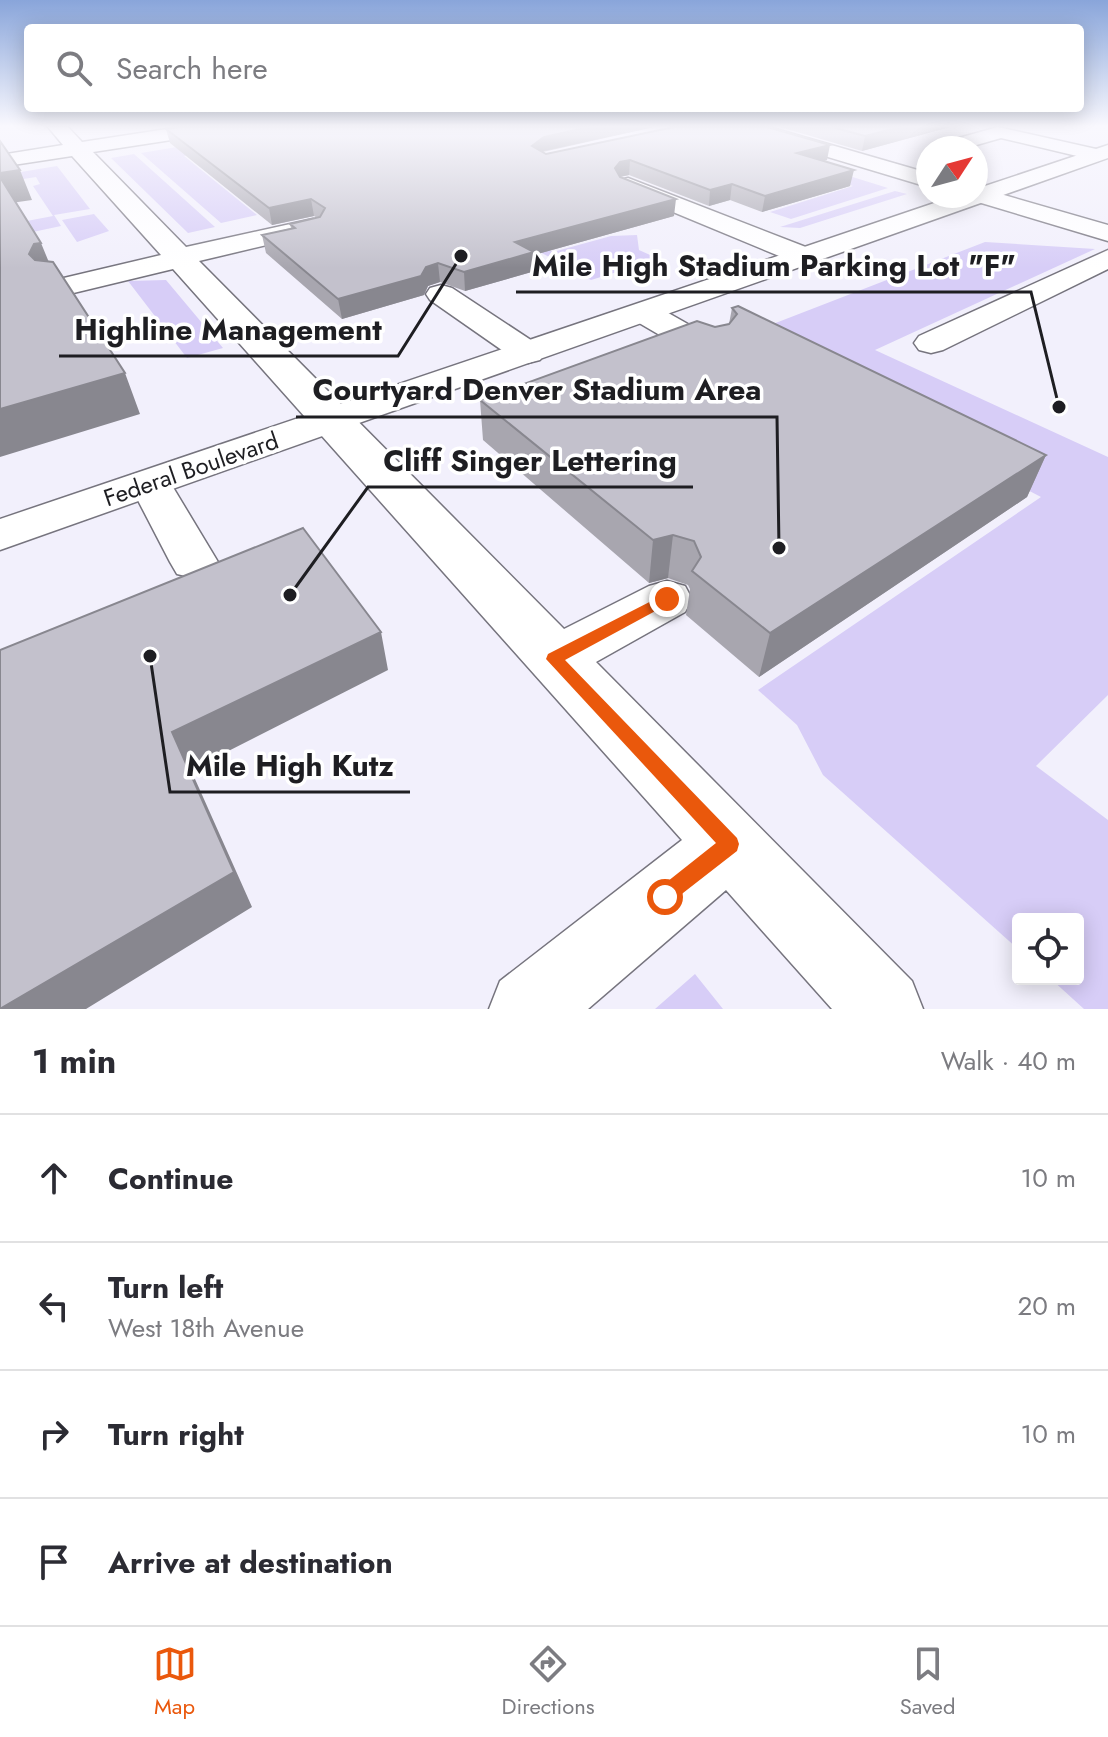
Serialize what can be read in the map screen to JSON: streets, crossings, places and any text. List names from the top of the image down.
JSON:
{
  "streets": {
    "street": ["Federal Boulevard"]
  },
  "places": [
    "Highline Management",
    "Mile High Stadium Parking Lot \"F\"",
    "Courtyard Denver Stadium Area",
    "Cliff Singer Lettering",
    "Mile High Kutz"
  ],
  "north": "top right",
  "page": {
    "search": "Search here",
    "heading": ["1 min", "Walk · 40 m"],
    "list": [
      ["Continue", "10 m"],
      ["Turn left", "West 18th Avenue", "20 m"],
      ["Turn right", "10 m"],
      "Arrive at destination"
    ],
    "nav": ["Map", "Directions", "Saved"]
  }
}
